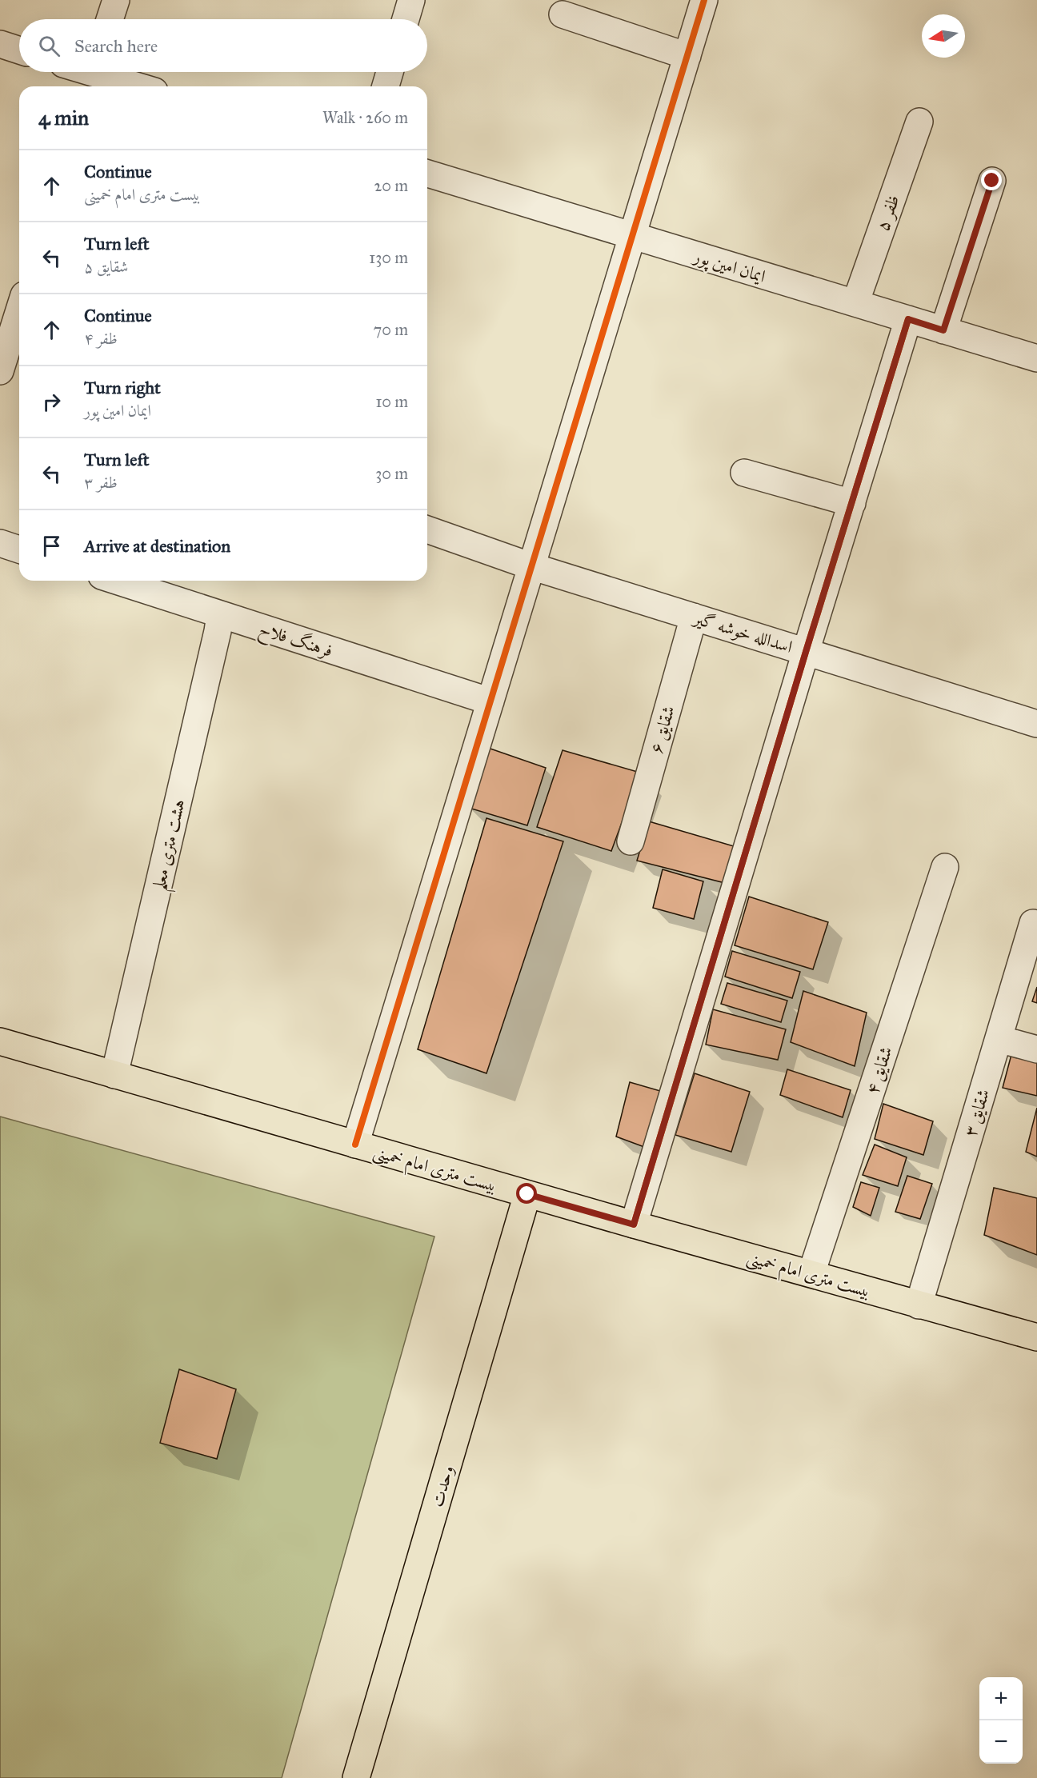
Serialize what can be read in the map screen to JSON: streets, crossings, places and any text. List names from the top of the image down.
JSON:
{
  "streets": {
    "main road": ["بیست متری امام خمینی", "وحدت"],
    "street": [
      "ظفر ۵",
      "ایمان امین پور",
      "اسدالله خوشه گیر",
      "فرهنگ فلاح",
      "شقایق ۶",
      "هشت متری معلم",
      "شقایق ۴",
      "شقایق ۳"
    ]
  },
  "crossings": [
    ["ظفر ۵", "ایمان امین پور"],
    ["اسدالله خوشه گیر", "شقایق ۶"],
    ["فرهنگ فلاح", "هشت متری معلم"],
    ["هشت متری معلم", "بیست متری امام خمینی"],
    ["شقایق ۴", "بیست متری امام خمینی"],
    ["شقایق ۳", "بیست متری امام خمینی"],
    ["بیست متری امام خمینی", "وحدت"]
  ],
  "north": "left",
  "page": {
    "search": "Search here",
    "heading": ["4 min", "Walk · 260 m"],
    "list": [
      ["Continue", "بیست متری امام خمینی", "20 m"],
      ["Turn left", "شقایق ۵", "130 m"],
      ["Continue", "ظفر ۴", "70 m"],
      ["Turn right", "ایمان امین پور", "10 m"],
      ["Turn left", "ظفر ۳", "30 m"],
      "Arrive at destination"
    ],
    "map_buttons": ["+", "−"]
  }
}
